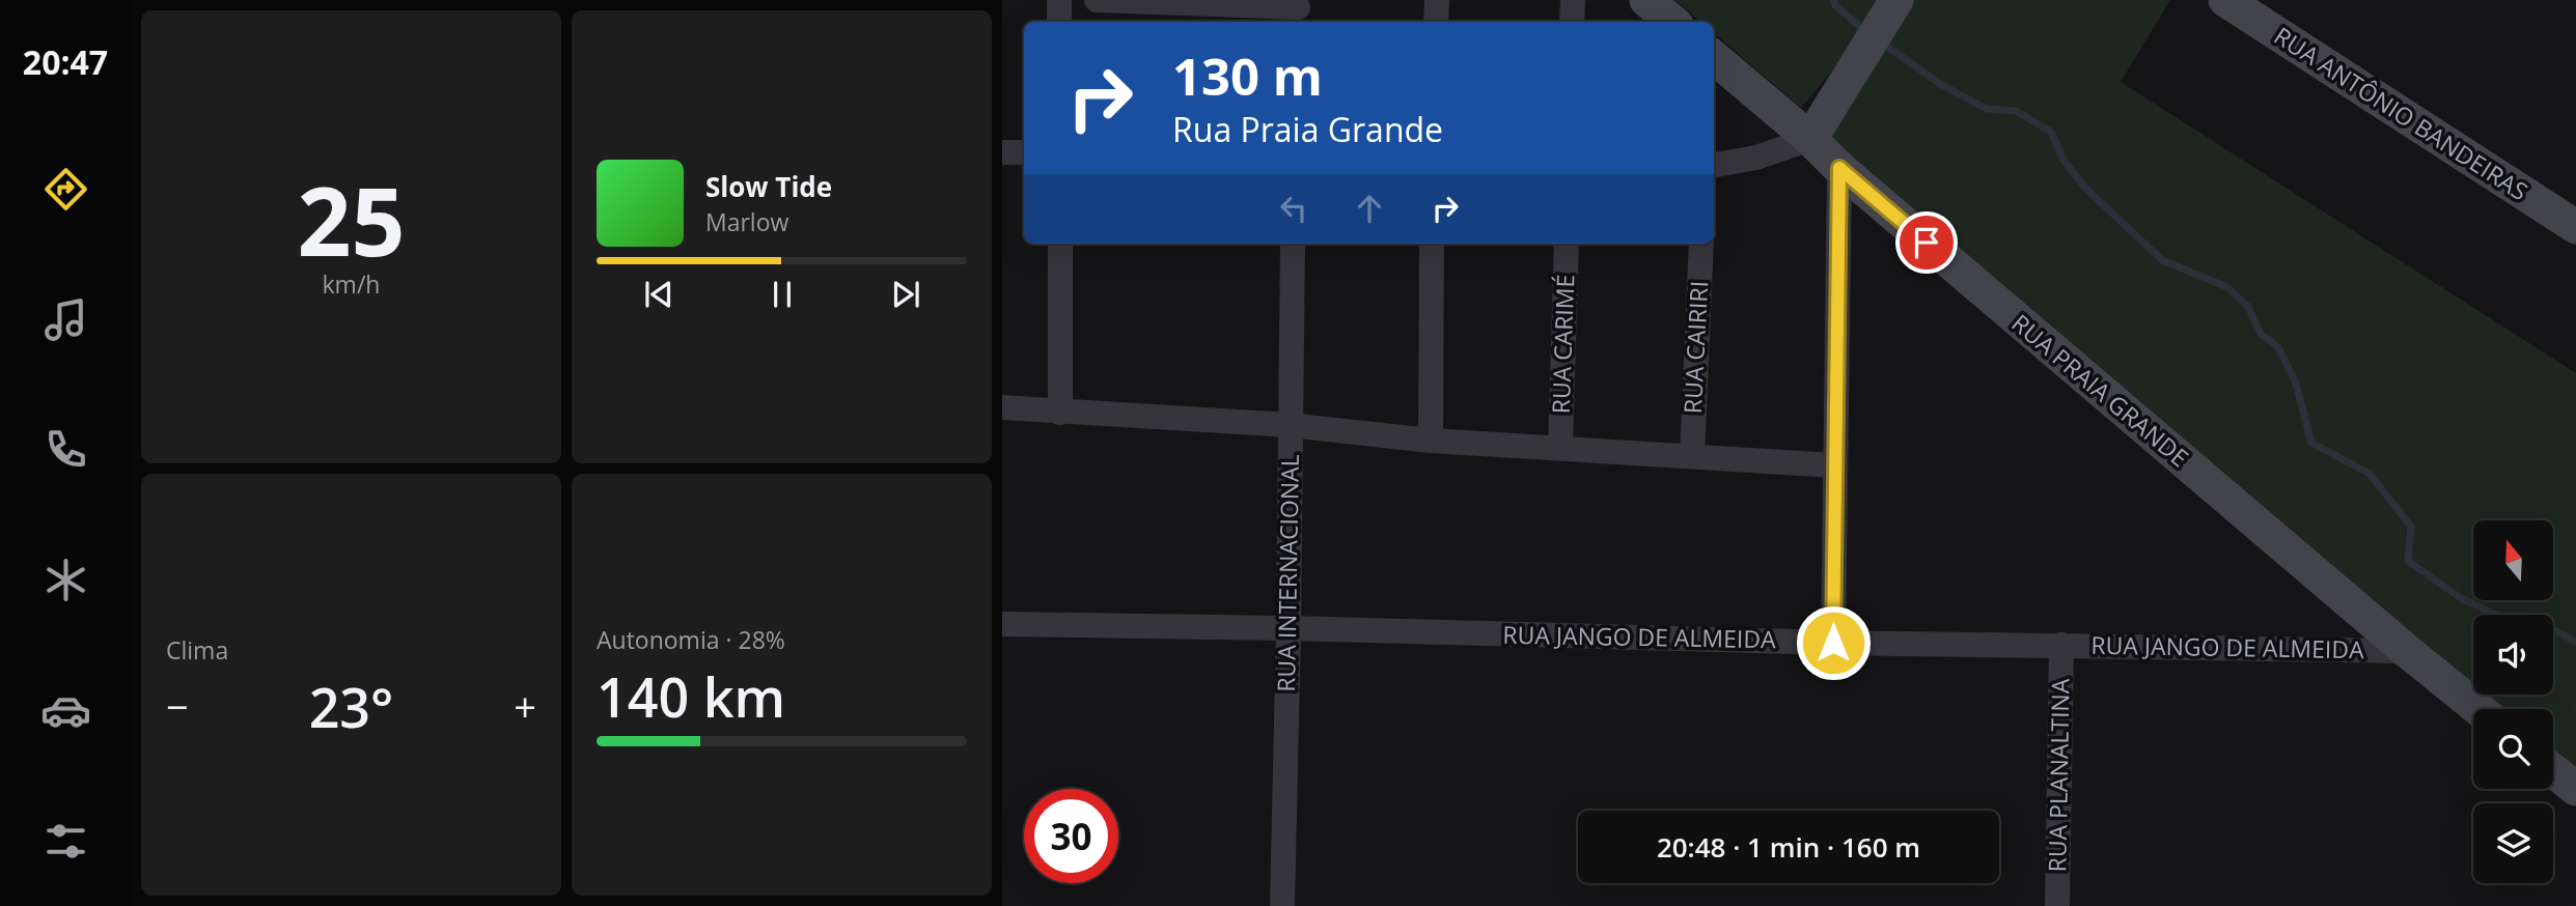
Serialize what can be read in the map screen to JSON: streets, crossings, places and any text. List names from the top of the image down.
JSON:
{
  "streets": {
    "street": [
      "RUA ANTÔNIO BANDEIRAS",
      "RUA CARIMÉ",
      "RUA CAIRIRI",
      "RUA PRAIA GRANDE",
      "RUA INTERNACIONAL",
      "RUA JANGO DE ALMEIDA",
      "RUA PLANALTINA"
    ]
  },
  "crossings": [
    ["RUA PRAIA GRANDE", "RUA JANGO DE ALMEIDA"],
    ["RUA INTERNACIONAL", "RUA JANGO DE ALMEIDA"],
    ["RUA JANGO DE ALMEIDA", "RUA PLANALTINA"]
  ],
  "north": "top",
  "page": {
    "tabs": "20:47",
    "tile": [
      ["25", "km/h"],
      "Clima",
      ["Autonomia · 28%", "140 km"]
    ],
    "turn": ["130 m", "Rua Praia Grande"],
    "song": ["Slow Tide", "Marlow"],
    "heat": ["−", "23°", "+"],
    "limit": "30",
    "trip": "20:48 · 1 min · 160 m"
  }
}
